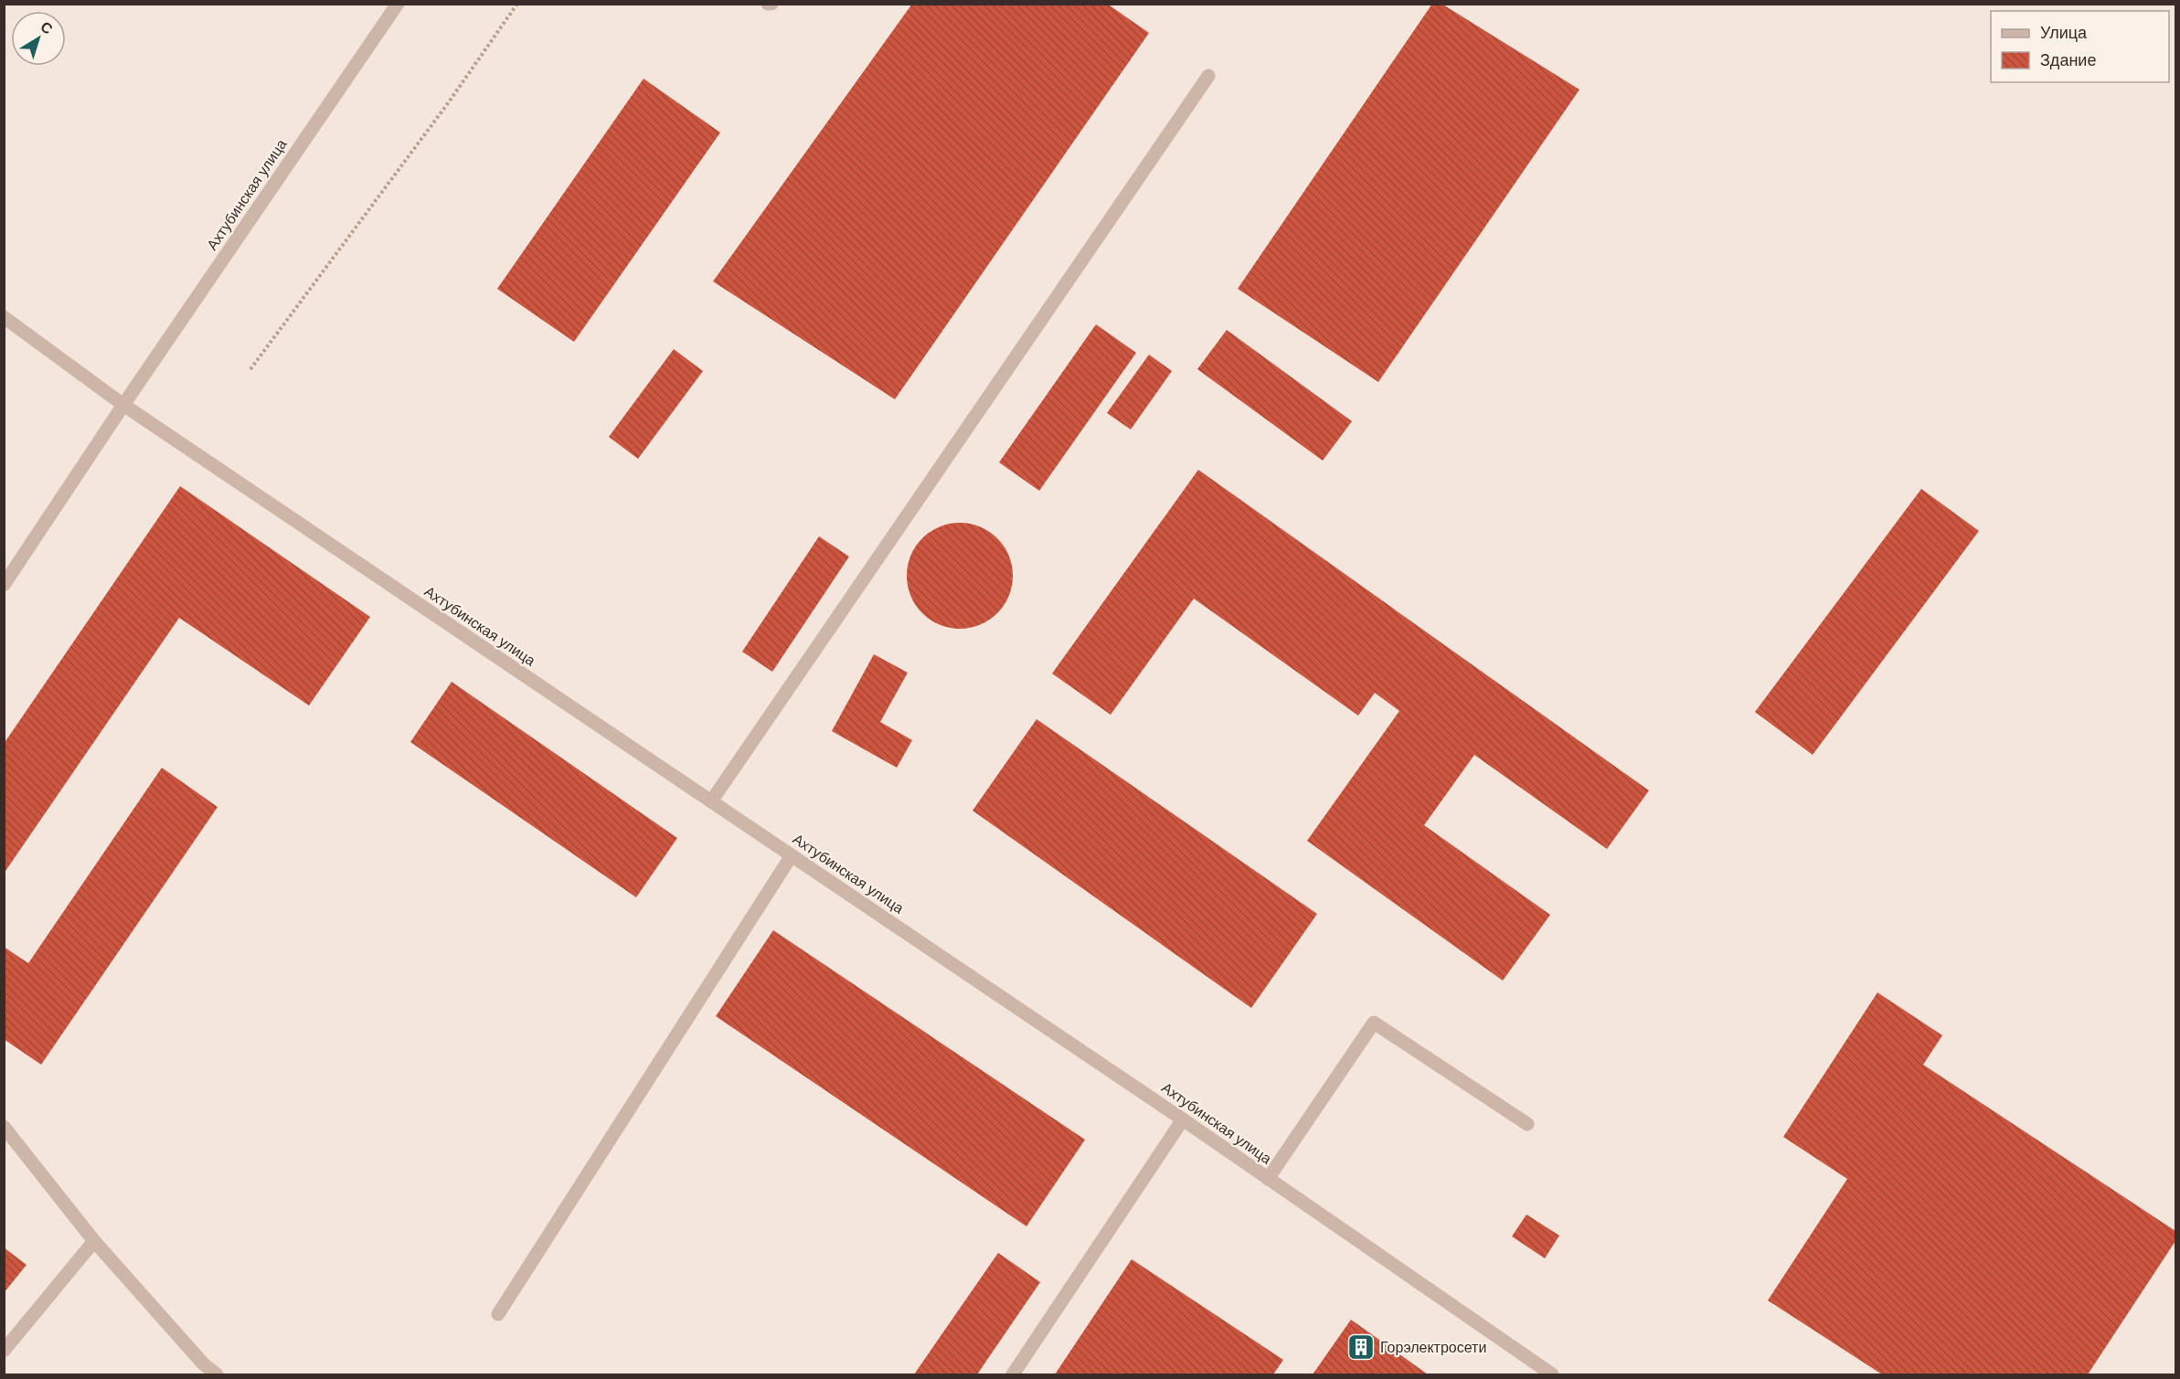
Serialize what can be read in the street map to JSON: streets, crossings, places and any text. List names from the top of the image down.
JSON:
{
  "streets": {
    "street": ["Ахтубинская улица"]
  },
  "places": {
    "building": ["Горэлектросети"]
  },
  "legend": ["Улица", "Здание"],
  "north": "top right"
}
